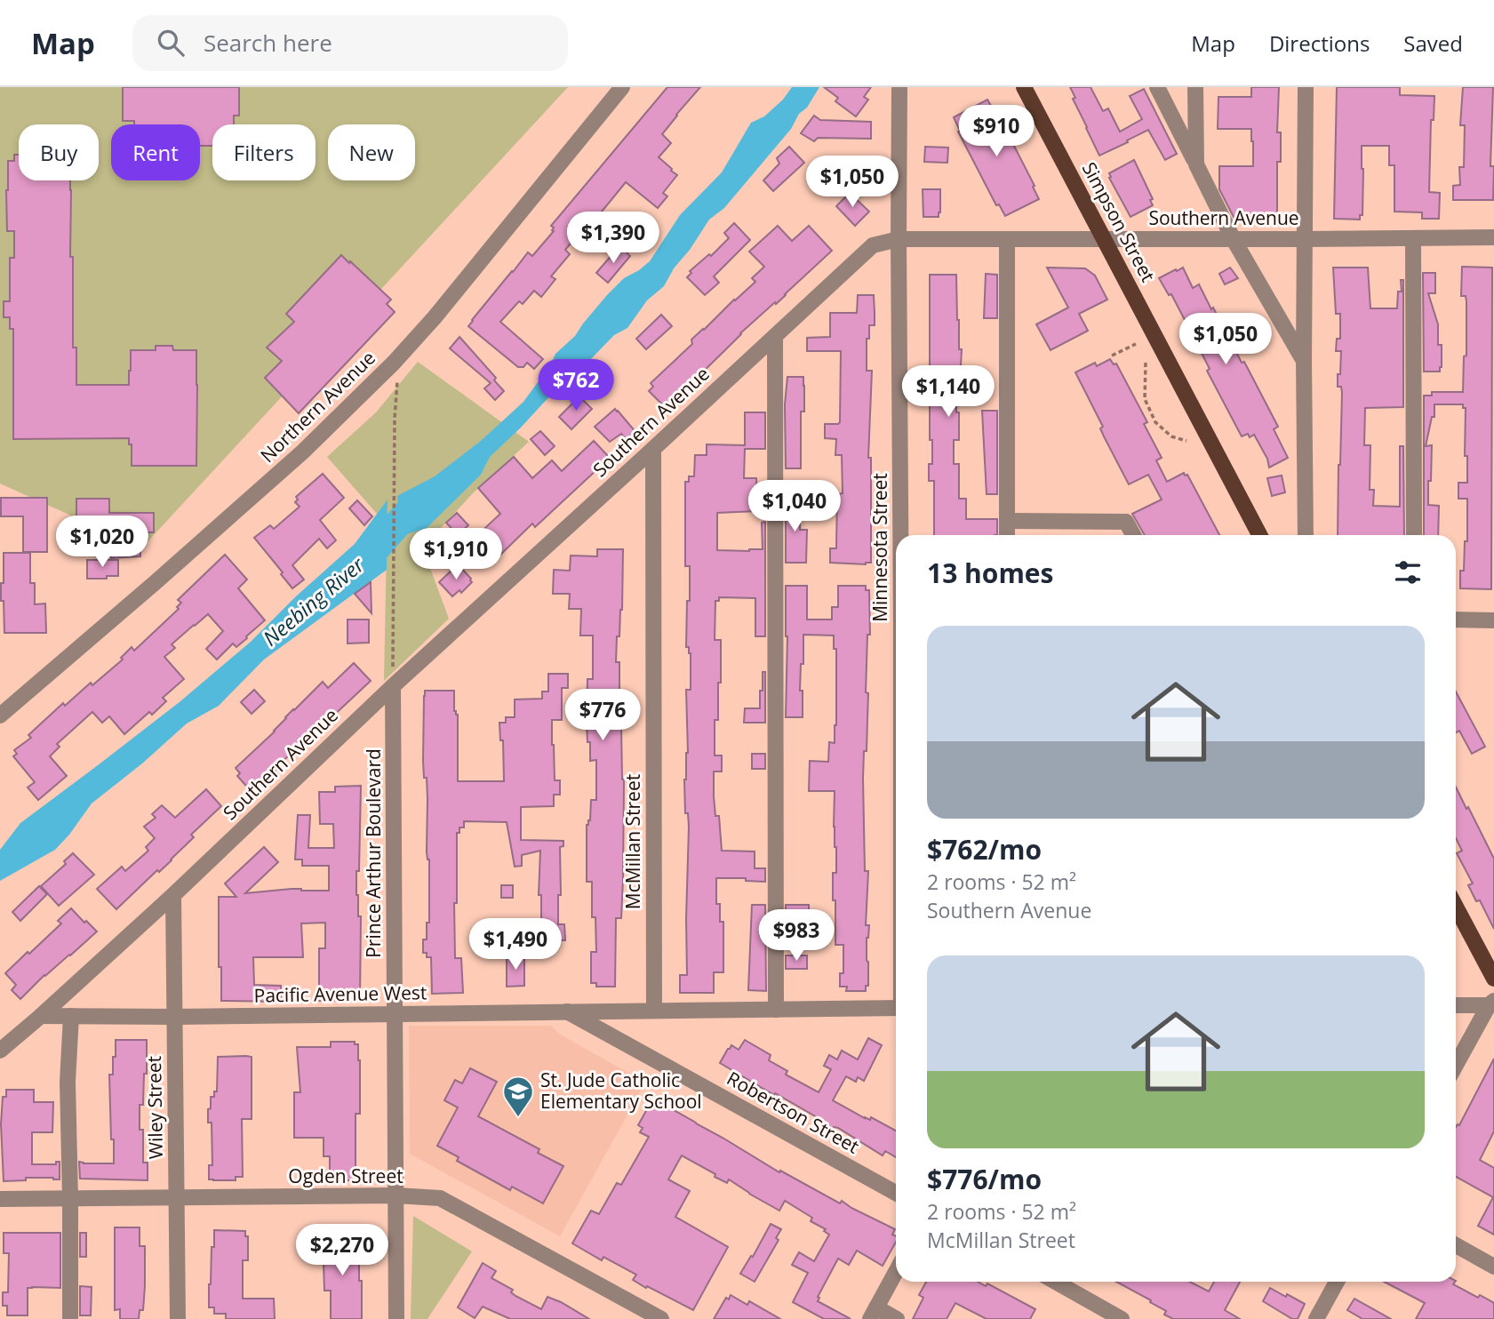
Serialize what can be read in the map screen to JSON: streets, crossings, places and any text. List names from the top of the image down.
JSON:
{
  "streets": {
    "main road": ["Simpson Street"],
    "street": [
      "Southern Avenue",
      "Northern Avenue",
      "Minnesota Street",
      "McMillan Street",
      "Prince Arthur Boulevard",
      "Pacific Avenue West",
      "Wiley Street",
      "Robertson Street",
      "Ogden Street"
    ]
  },
  "crossings": [
    ["Southern Avenue", "Simpson Street"],
    ["Southern Avenue", "Minnesota Street"],
    ["Southern Avenue", "McMillan Street"],
    ["Southern Avenue", "Prince Arthur Boulevard"],
    ["Southern Avenue", "Pacific Avenue West"],
    ["Southern Avenue", "Wiley Street"],
    ["McMillan Street", "Pacific Avenue West"],
    ["Prince Arthur Boulevard", "Pacific Avenue West"],
    ["Prince Arthur Boulevard", "Ogden Street"],
    ["Pacific Avenue West", "Wiley Street"],
    ["Pacific Avenue West", "Robertson Street"],
    ["Wiley Street", "Ogden Street"]
  ],
  "water": ["Neebing River"],
  "places": {
    "school or university": ["St. Jude Catholic Elementary School"]
  },
  "page": {
    "header": "Map",
    "search": "Search here",
    "nav": ["Map", "Directions", "Saved"],
    "price": [
      "$910",
      "$1,050",
      "$1,390",
      "$1,050",
      "$762",
      "$1,140",
      "$1,040",
      "$1,020",
      "$1,910",
      "$776",
      "$983",
      "$1,490",
      "$2,270"
    ],
    "chip": [
      "Buy",
      "Rent",
      "Filters",
      "New"
    ],
    "heading": "13 homes",
    "list": [
      {
        "name": "$762/mo",
        "note": "2 rooms · 52 m² · Southern Avenue"
      },
      {
        "name": "$776/mo",
        "note": "2 rooms · 52 m² · McMillan Street"
      }
    ]
  }
}
